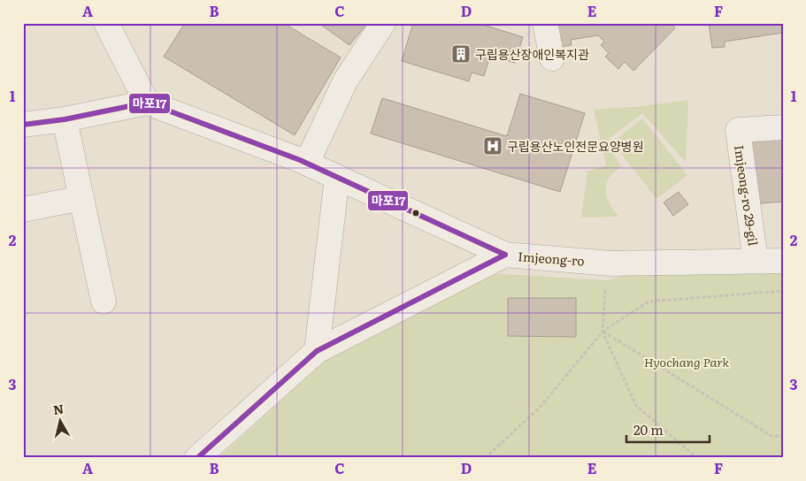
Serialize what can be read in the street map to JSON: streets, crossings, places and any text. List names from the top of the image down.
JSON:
{
  "streets": {
    "street": ["Imjeong-ro 29-gil", "Imjeong-ro"]
  },
  "crossings": [
    ["Imjeong-ro 29-gil", "Imjeong-ro"]
  ],
  "parks": ["Hyochang Park"],
  "places": {
    "building": ["구립용산장애인복지관"],
    "hospital": ["구립용산노인전문요양병원"]
  },
  "lines": ["transit line 마포17"],
  "scale_bar": "20 m",
  "north": "top",
  "grid": {
    "columns": [
      "A",
      "B",
      "C",
      "D",
      "E",
      "F"
    ],
    "rows": ["1", "2", "3"]
  }
}
